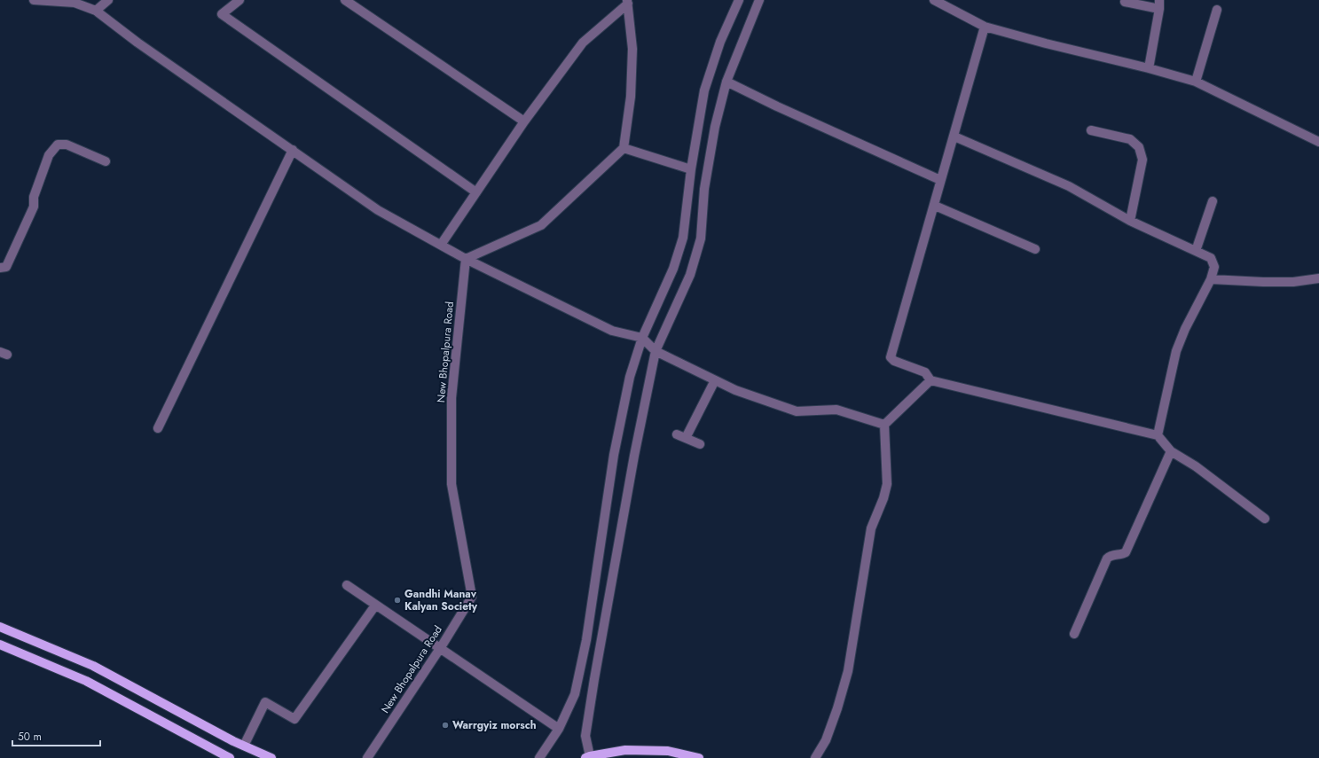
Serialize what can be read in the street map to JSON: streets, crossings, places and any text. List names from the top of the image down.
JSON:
{
  "streets": {
    "street": ["New Bhopalpura Road"]
  },
  "places": ["Gandhi Manav Kalyan Society", "Warrgyiz morsch"],
  "scale_bar": "50 m"
}
